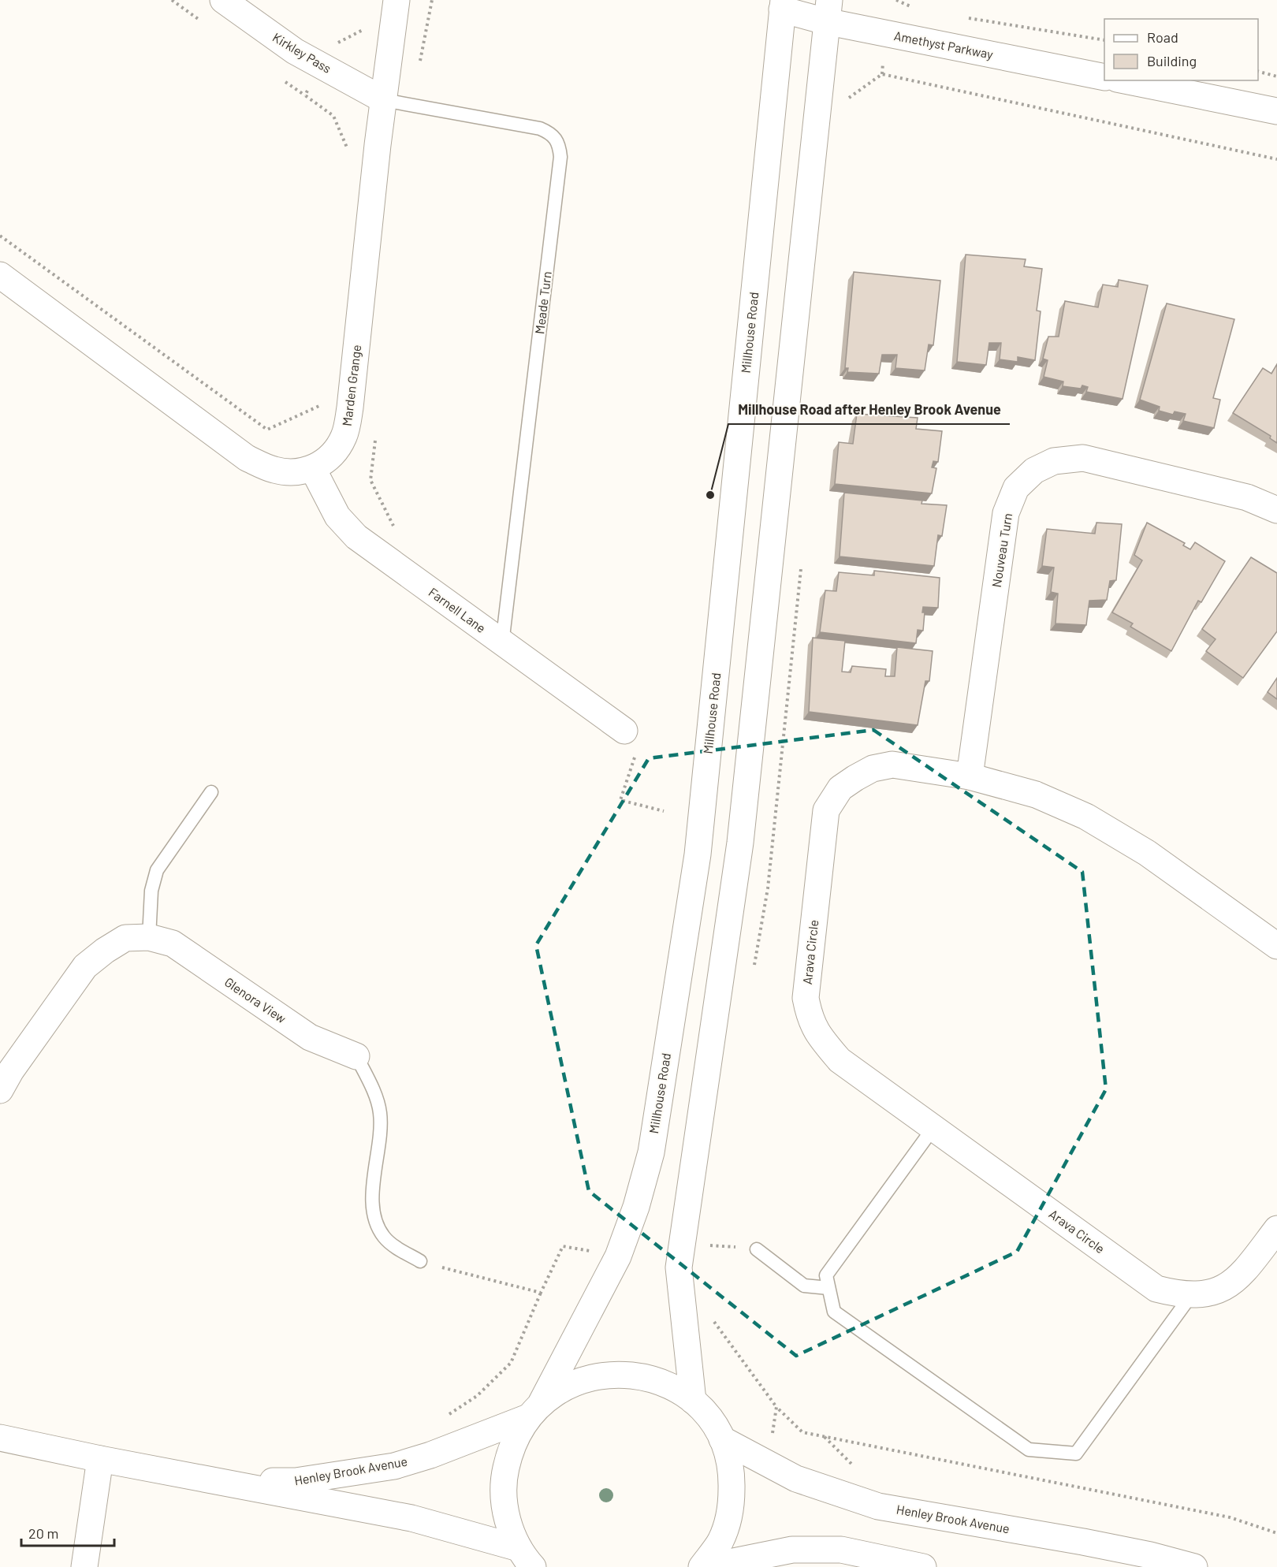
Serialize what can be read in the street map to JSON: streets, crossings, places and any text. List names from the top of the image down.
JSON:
{
  "streets": {
    "street": [
      "Amethyst Parkway",
      "Kirkley Pass",
      "Millhouse Road",
      "Marden Grange",
      "Nouveau Turn",
      "Farnell Lane",
      "Arava Circle",
      "Glenora View",
      "Henley Brook Avenue"
    ],
    "lane": ["Meade Turn"]
  },
  "crossings": [
    ["Amethyst Parkway", "Millhouse Road"],
    ["Kirkley Pass", "Meade Turn"],
    ["Kirkley Pass", "Marden Grange"],
    ["Meade Turn", "Marden Grange"],
    ["Meade Turn", "Farnell Lane"],
    ["Millhouse Road", "Henley Brook Avenue"],
    ["Marden Grange", "Farnell Lane"],
    ["Nouveau Turn", "Arava Circle"]
  ],
  "places": ["Millhouse Road after Henley Brook Avenue"],
  "legend": ["Road", "Building"],
  "scale_bar": "20 m"
}
